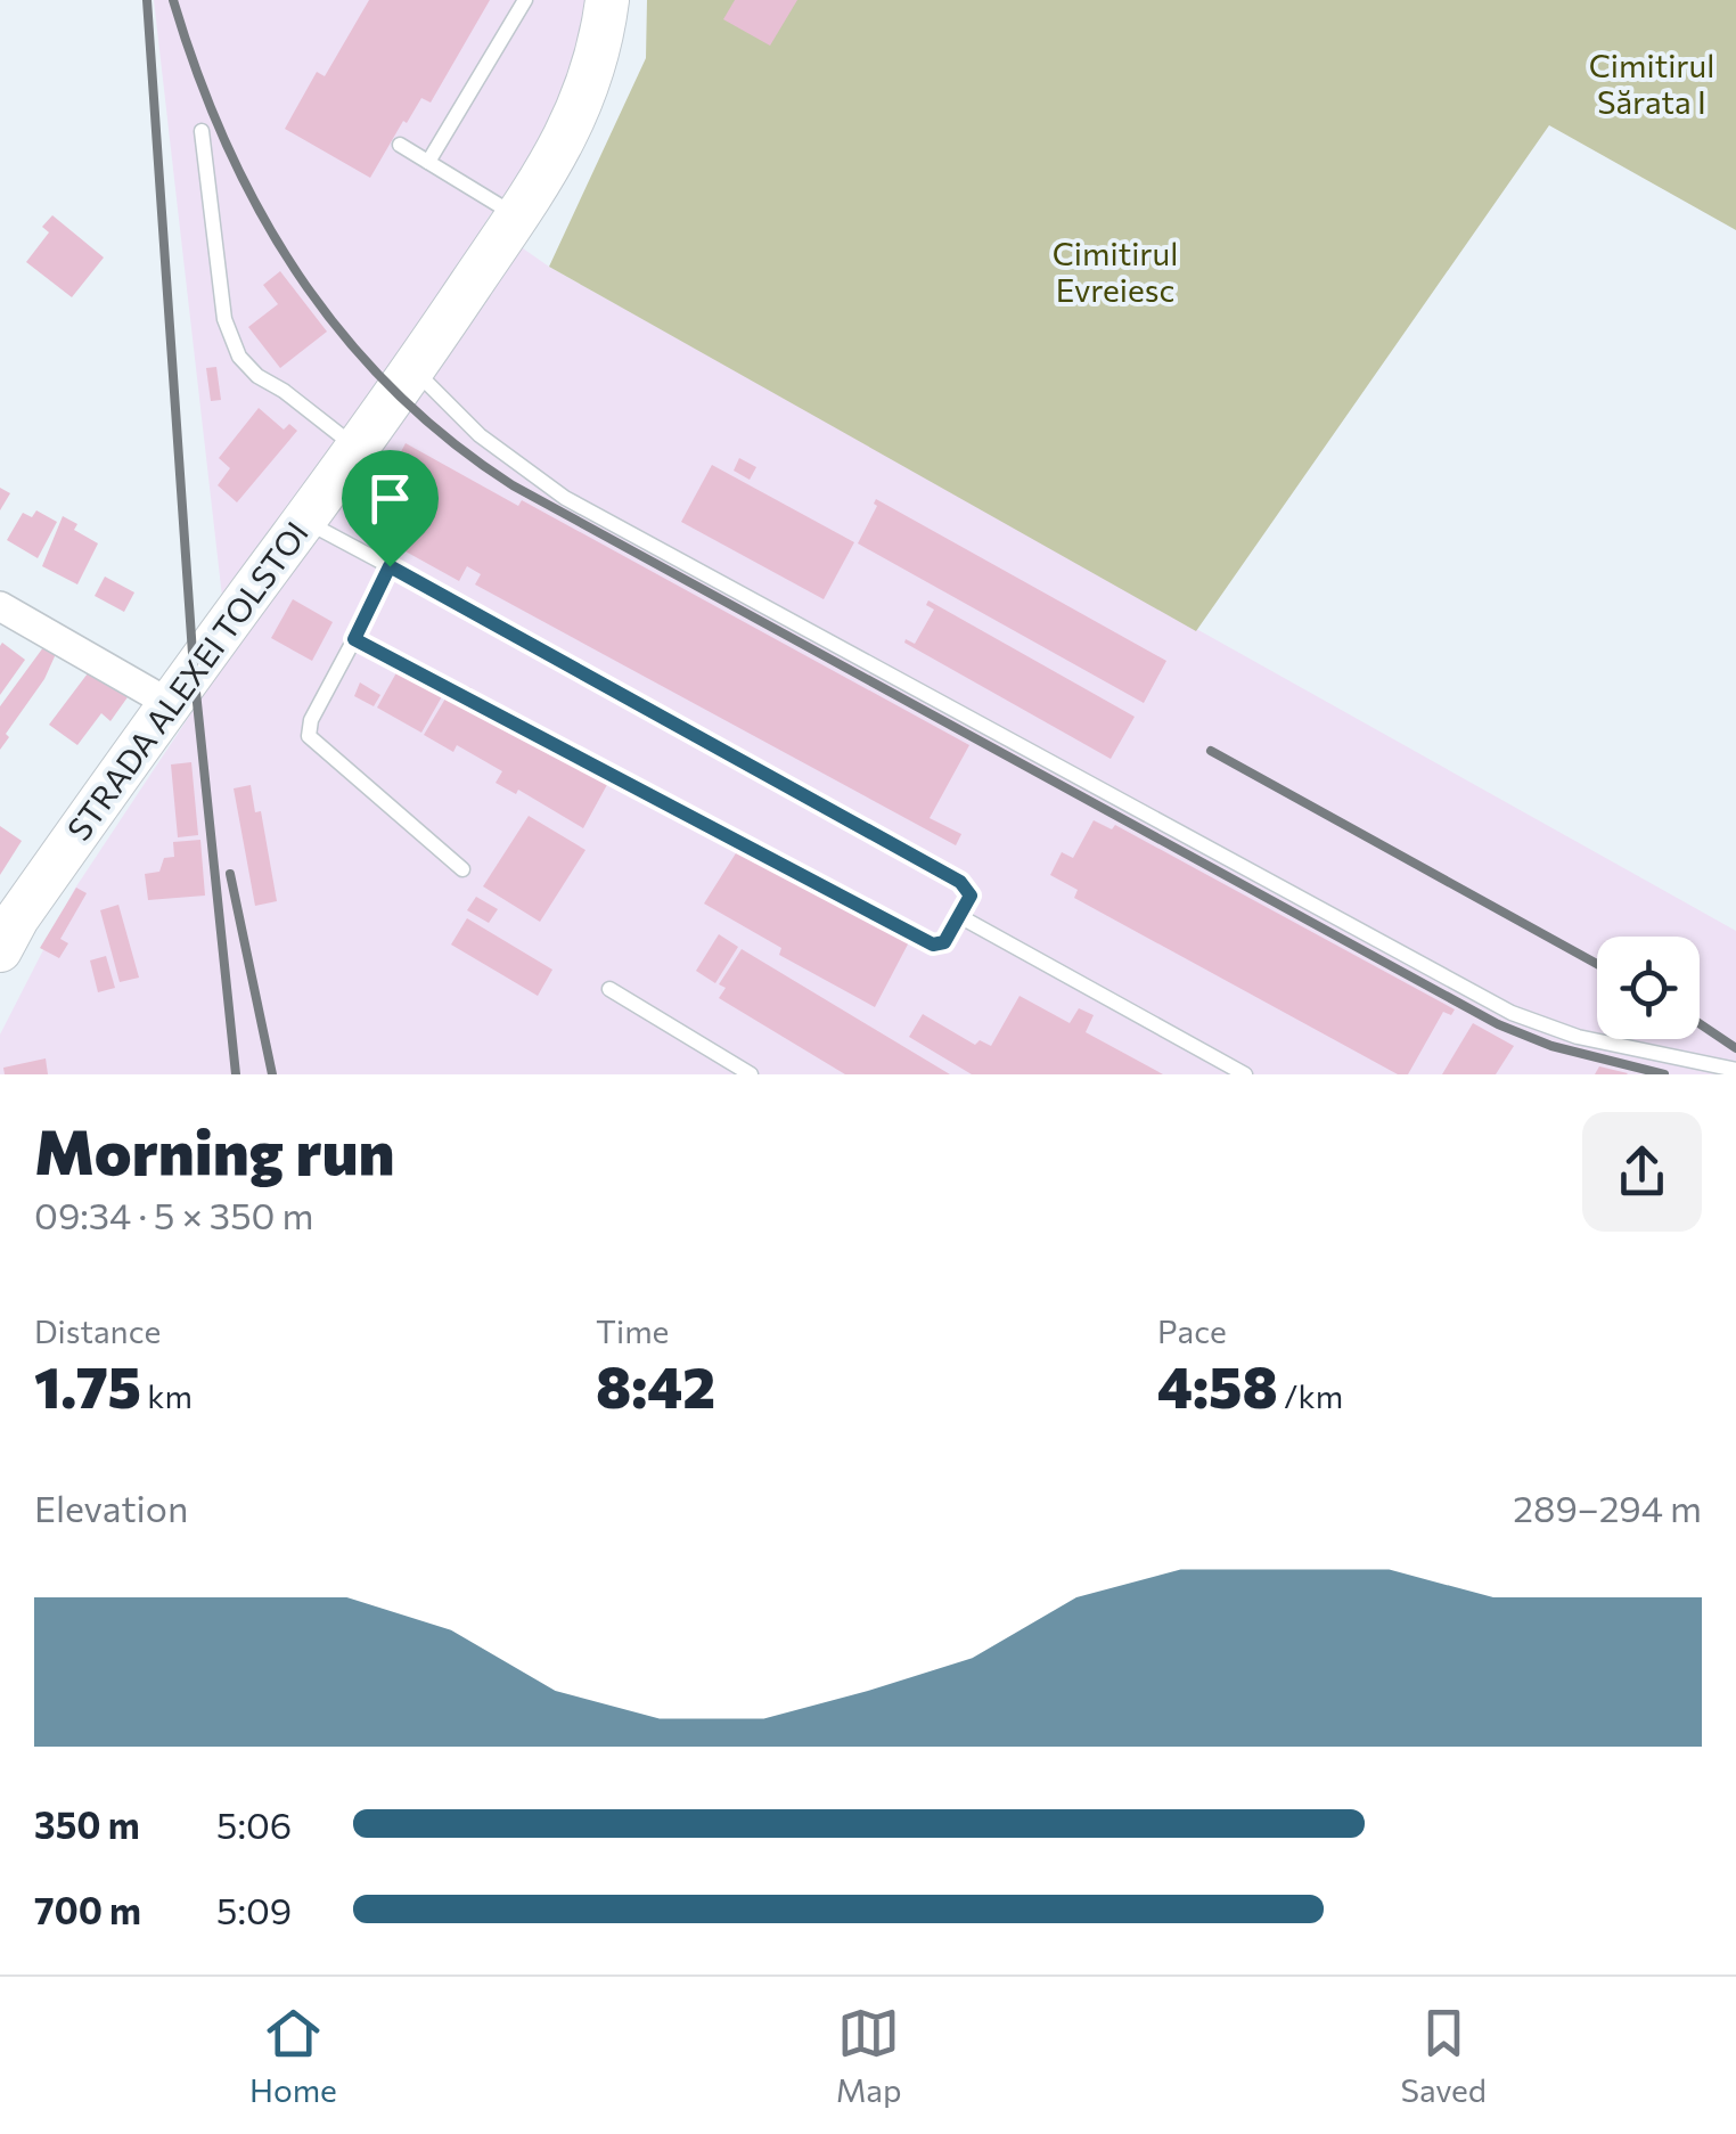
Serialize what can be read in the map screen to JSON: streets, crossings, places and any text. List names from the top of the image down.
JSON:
{
  "streets": {
    "main road": ["STRADA ALEXEI TOLSTOI"]
  },
  "parks": ["Cimitirul Sărata I", "Cimitirul Evreiesc"],
  "page": {
    "heading": ["Morning run", "09:34 · 5 × 350 m"],
    "stats": [
      ["Distance", "1.75 km"],
      ["Time", "8:42"],
      ["Pace", "4:58 /km"]
    ],
    "chart": ["Elevation", "289–294 m"],
    "list": [
      {
        "name": "350 m",
        "note": "5:06"
      },
      {
        "name": "700 m",
        "note": "5:09"
      }
    ],
    "tabs": ["Home", "Map", "Saved"]
  }
}
